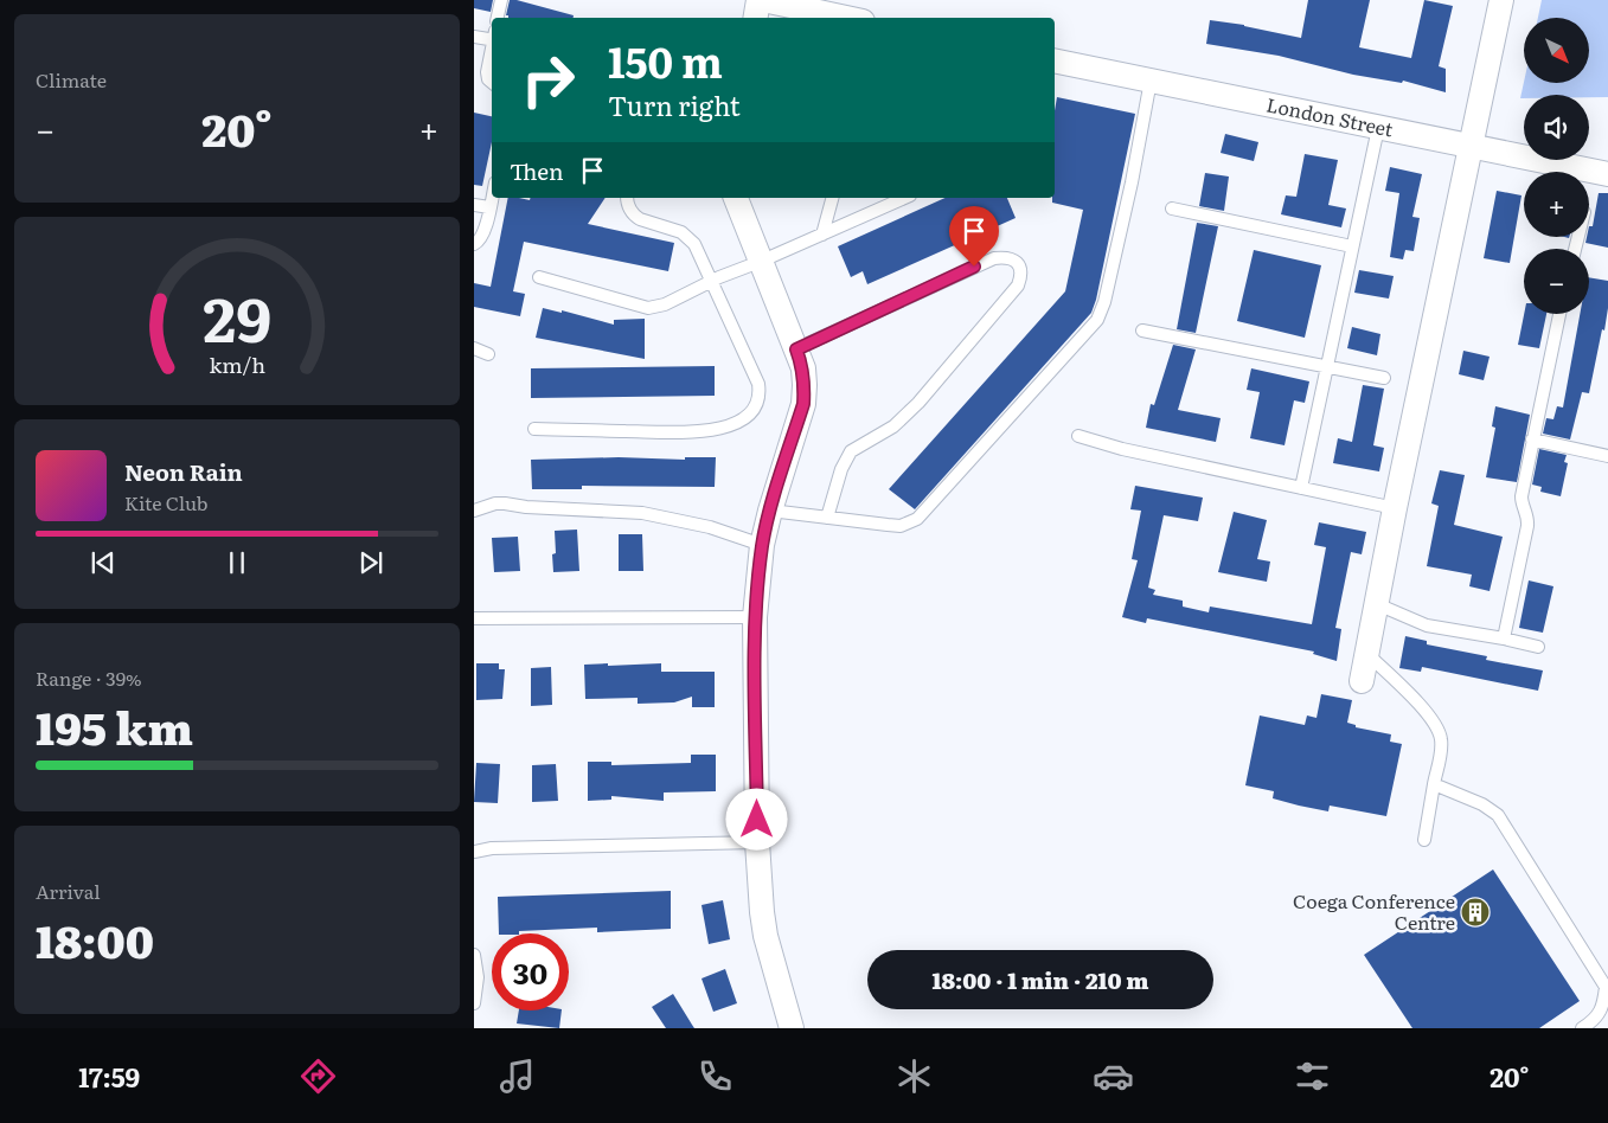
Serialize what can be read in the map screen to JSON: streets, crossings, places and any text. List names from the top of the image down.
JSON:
{
  "streets": {
    "street": ["London Street"]
  },
  "places": {
    "building": ["Coega Conference Centre"]
  },
  "north": "bottom right",
  "page": {
    "tile": [
      "Climate",
      ["Range · 39%", "195 km"],
      ["Arrival", "18:00"]
    ],
    "map_buttons": ["+", "−"],
    "turn": ["150 m", "Turn right"],
    "heat": ["−", "20°", "+"],
    "then": "Then",
    "song": ["Neon Rain", "Kite Club"],
    "limit": "30",
    "trip": "18:00 · 1 min · 210 m",
    "tabs": ["17:59", "20°"],
    "gauge": ["29", "km/h"]
  }
}
